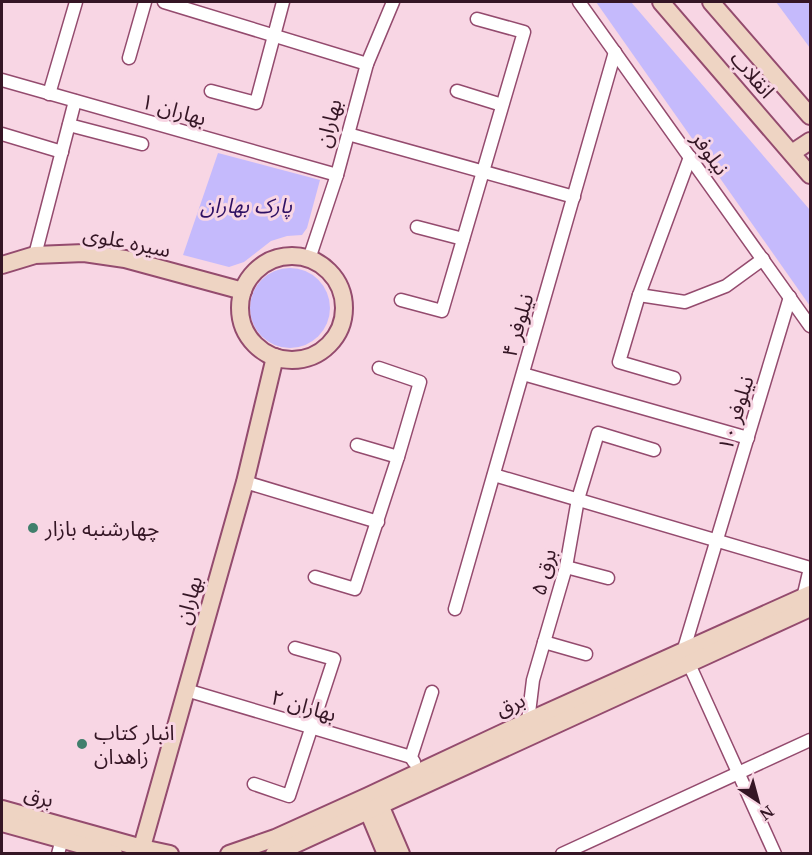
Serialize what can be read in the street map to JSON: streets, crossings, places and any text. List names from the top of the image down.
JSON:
{
  "streets": {
    "street": [
      "انقلاب",
      "بهاران ۱",
      "بهاران",
      "نیلوفر",
      "سیره علوی",
      "نیلوفر ۴",
      "نیلوفر ۱۰",
      "برق ۵",
      "برق",
      "بهاران ۲"
    ]
  },
  "crossings": [
    ["بهاران ۱", "بهاران"],
    ["بهاران", "سیره علوی"],
    ["بهاران", "برق"],
    ["بهاران", "بهاران ۲"],
    ["نیلوفر", "نیلوفر ۴"],
    ["نیلوفر", "نیلوفر ۱۰"],
    ["نیلوفر ۱۰", "برق"],
    ["برق ۵", "برق"]
  ],
  "parks": ["پارک بهاران"],
  "places": ["چهارشنبه بازار", "انبار کتاب زاهدان"],
  "north": "bottom right"
}
